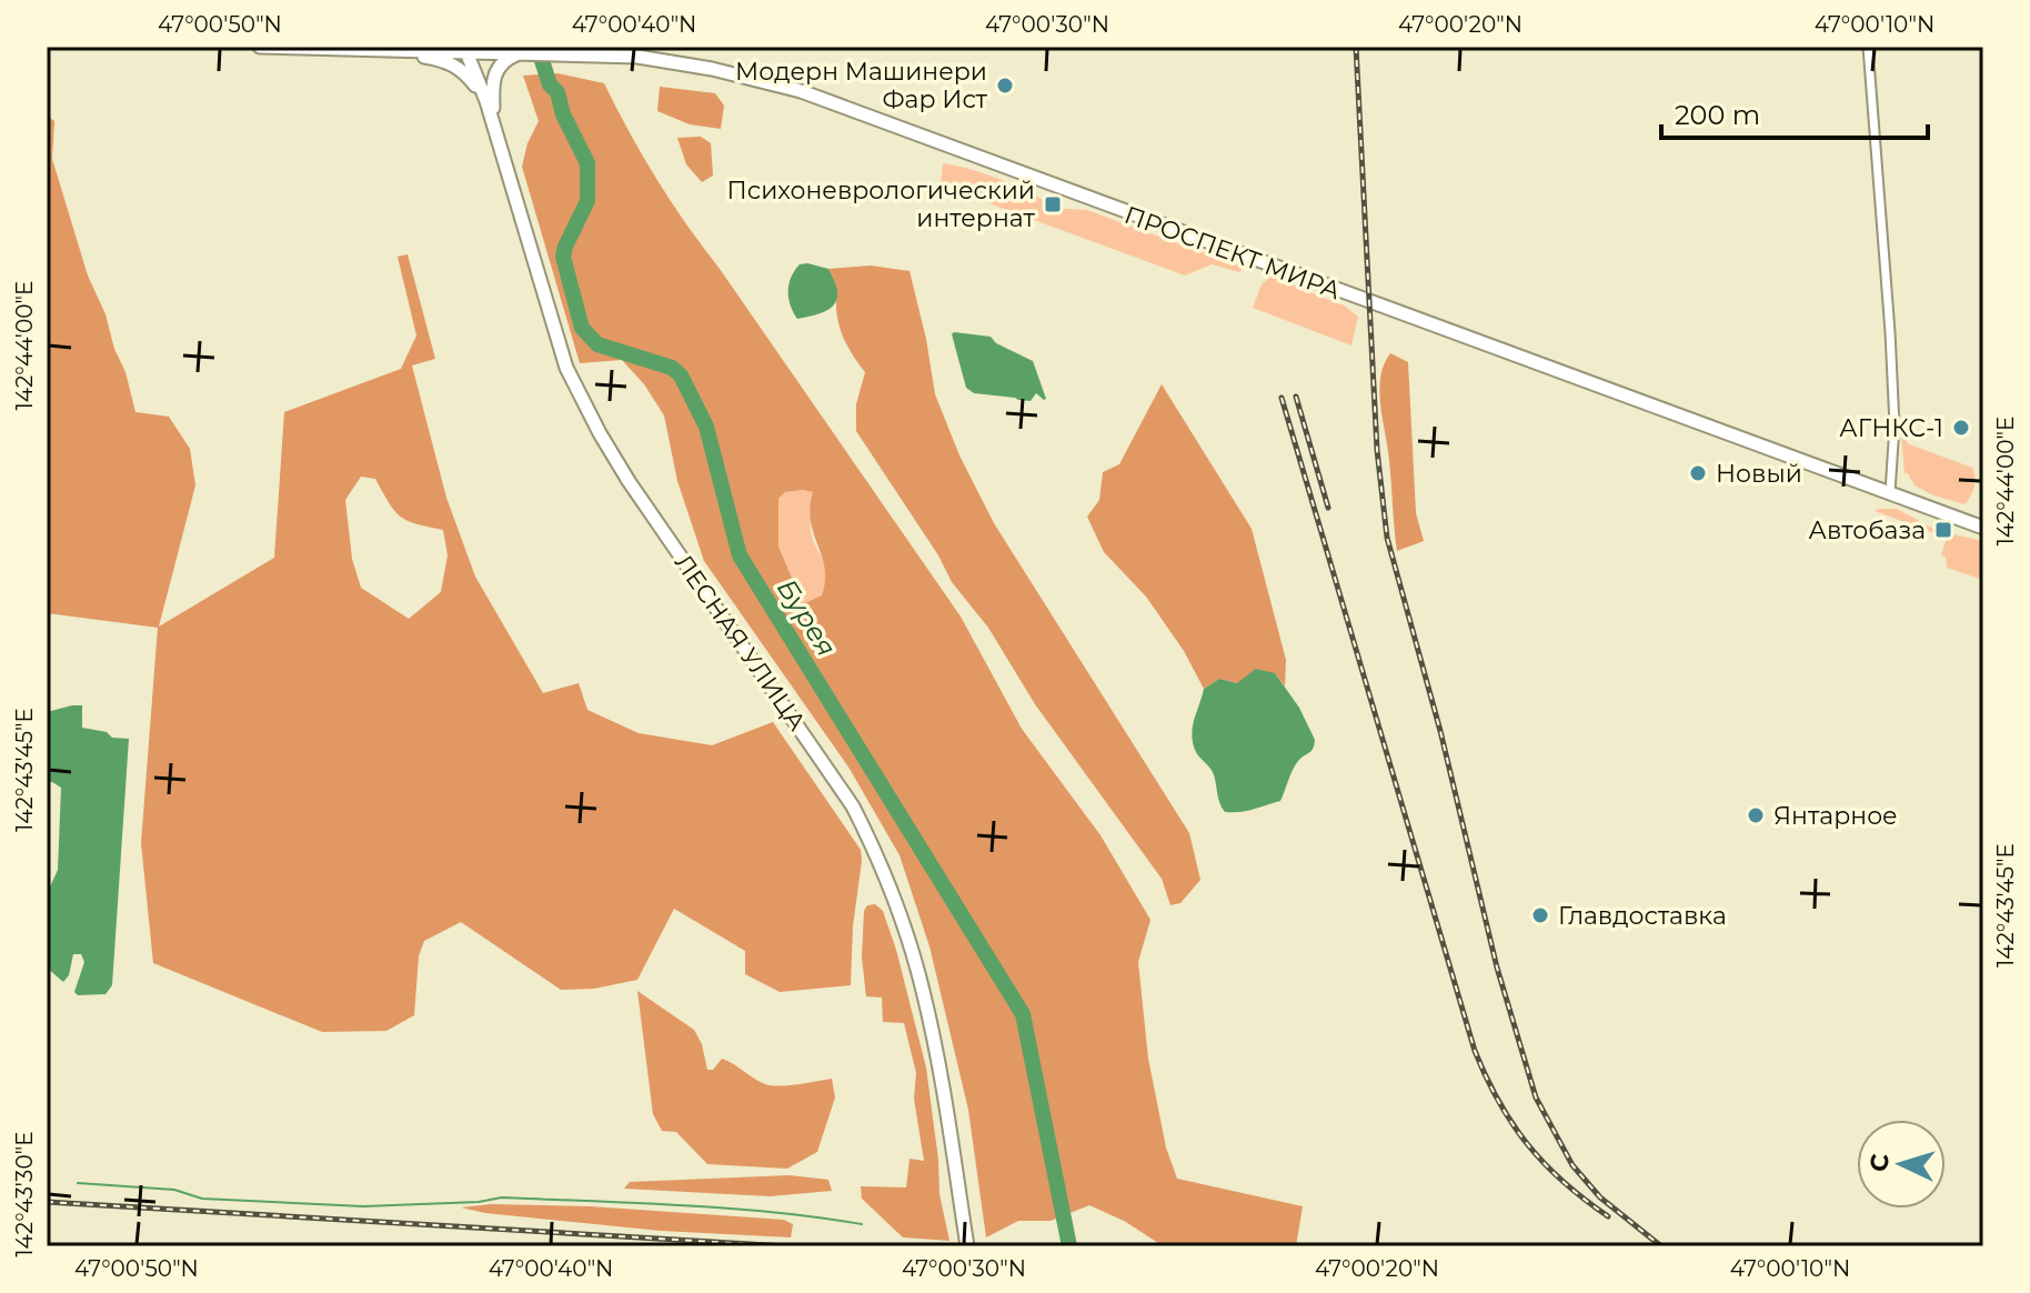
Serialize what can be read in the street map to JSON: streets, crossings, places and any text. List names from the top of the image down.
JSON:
{
  "streets": {
    "main road": ["ПРОСПЕКТ МИРА", "ЛЕСНАЯ УЛИЦА"]
  },
  "crossings": [
    ["ПРОСПЕКТ МИРА", "ЛЕСНАЯ УЛИЦА"]
  ],
  "water": ["Бурея"],
  "places": {
    "other": [
      "Модерн Машинери Фар Ист",
      "АГНКС-1",
      "Новый",
      "Янтарное",
      "Главдоставка"
    ],
    "transit": ["Психоневрологический интернат", "Автобаза"]
  },
  "scale_bar": "200 m",
  "north": "left",
  "coordinates": [
    "47°00'50\"N",
    "47°00'40\"N",
    "47°00'30\"N",
    "47°00'20\"N",
    "47°00'10\"N",
    "142°44'00\"E",
    "142°43'45\"E",
    "142°43'30\"E"
  ]
}
